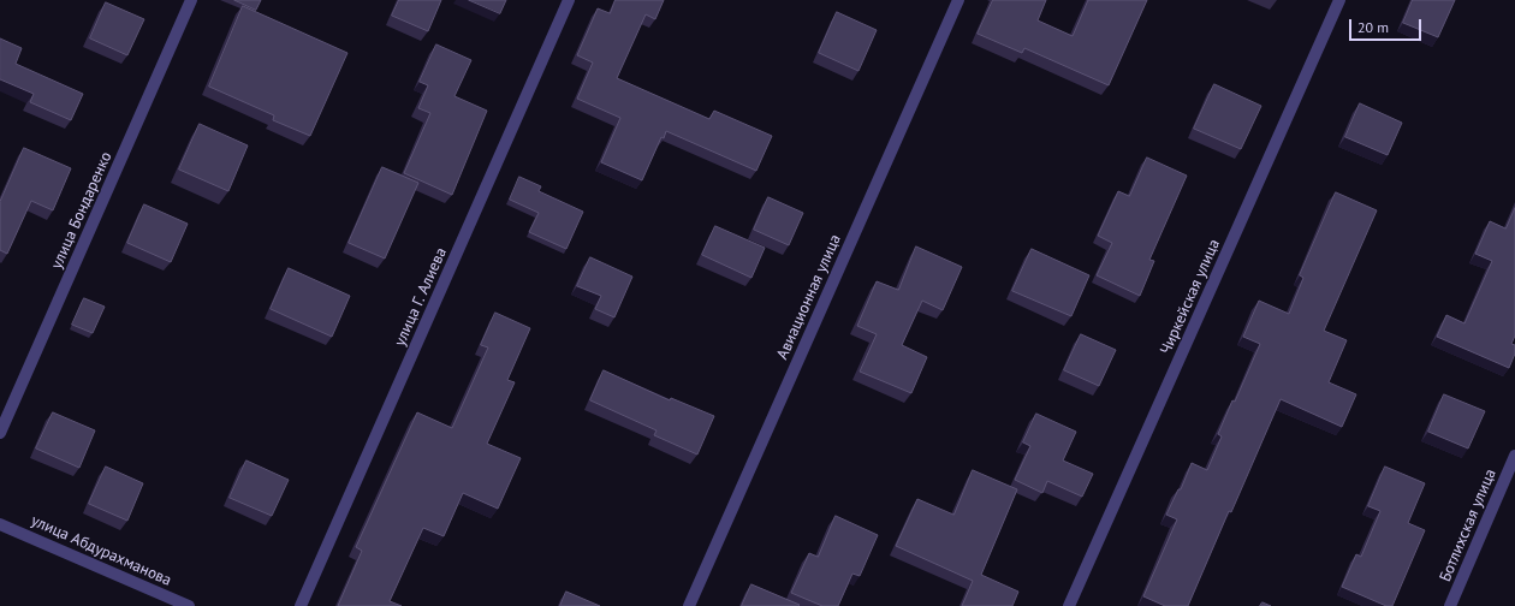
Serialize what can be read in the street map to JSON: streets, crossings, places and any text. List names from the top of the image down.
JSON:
{
  "streets": {
    "street": [
      "улица Бондаренко",
      "улица Г. Алиева",
      "Авиационная улица",
      "Чиркейская улица",
      "Ботлихская улица",
      "улица Абдурахманова"
    ]
  },
  "scale_bar": "20 m"
}
